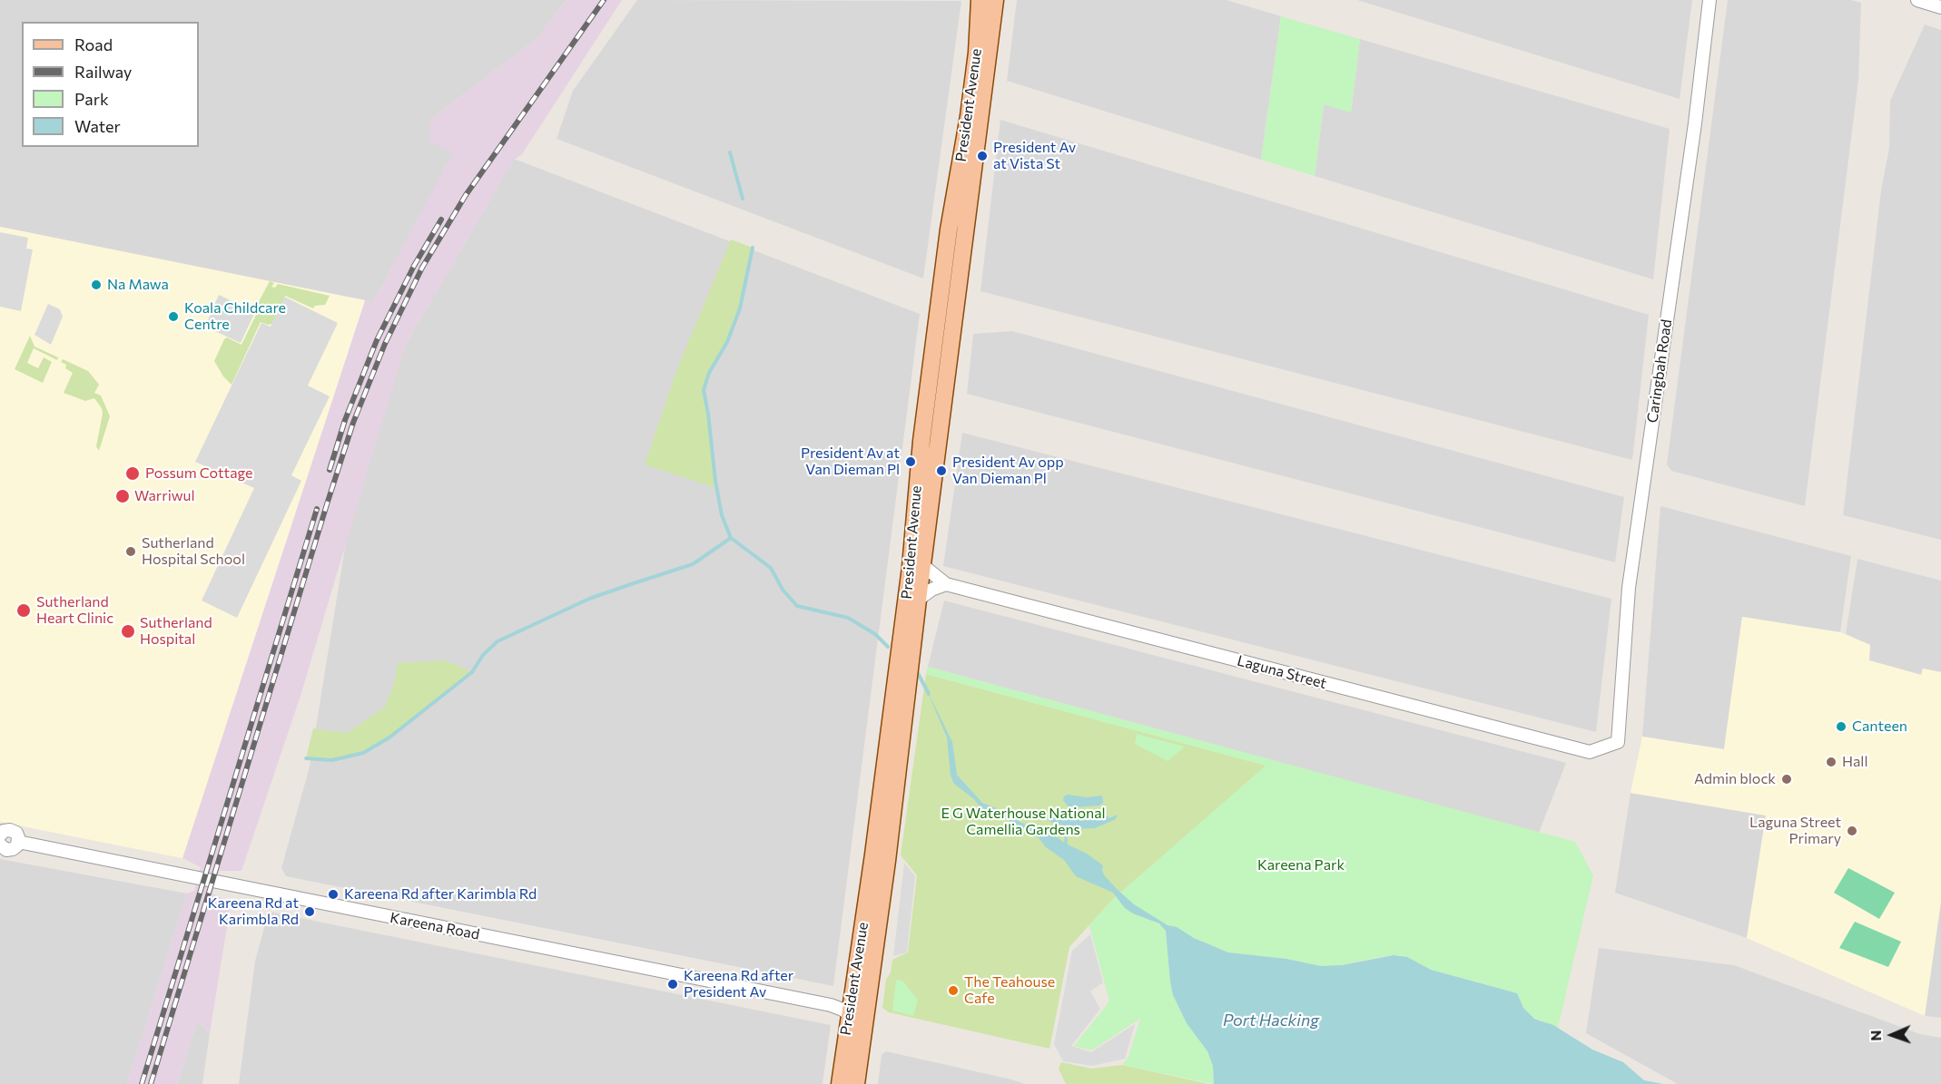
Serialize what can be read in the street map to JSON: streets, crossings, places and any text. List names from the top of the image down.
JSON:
{
  "streets": {
    "main road": ["President Avenue"],
    "street": ["Caringbah Road", "Laguna Street", "Kareena Road"]
  },
  "crossings": [
    ["President Avenue", "Laguna Street"],
    ["President Avenue", "Kareena Road"],
    ["Caringbah Road", "Laguna Street"]
  ],
  "water": ["Port Hacking"],
  "parks": ["E G Waterhouse National Camellia Gardens", "Kareena Park"],
  "places": [
    "President Av at Vista St",
    "Na Mawa",
    "Koala Childcare Centre",
    "President Av at Van Dieman Pl",
    "President Av opp Van Dieman Pl",
    "Possum Cottage",
    "Warriwul",
    "Sutherland Hospital School",
    "Sutherland Heart Clinic",
    "Sutherland Hospital",
    "Canteen",
    "Hall",
    "Admin block",
    "Laguna Street Primary",
    "Kareena Rd after Karimbla Rd",
    "Kareena Rd at Karimbla Rd",
    "Kareena Rd after President Av",
    "The Teahouse Cafe"
  ],
  "legend": [
    "Road",
    "Railway",
    "Park",
    "Water"
  ],
  "north": "left"
}
